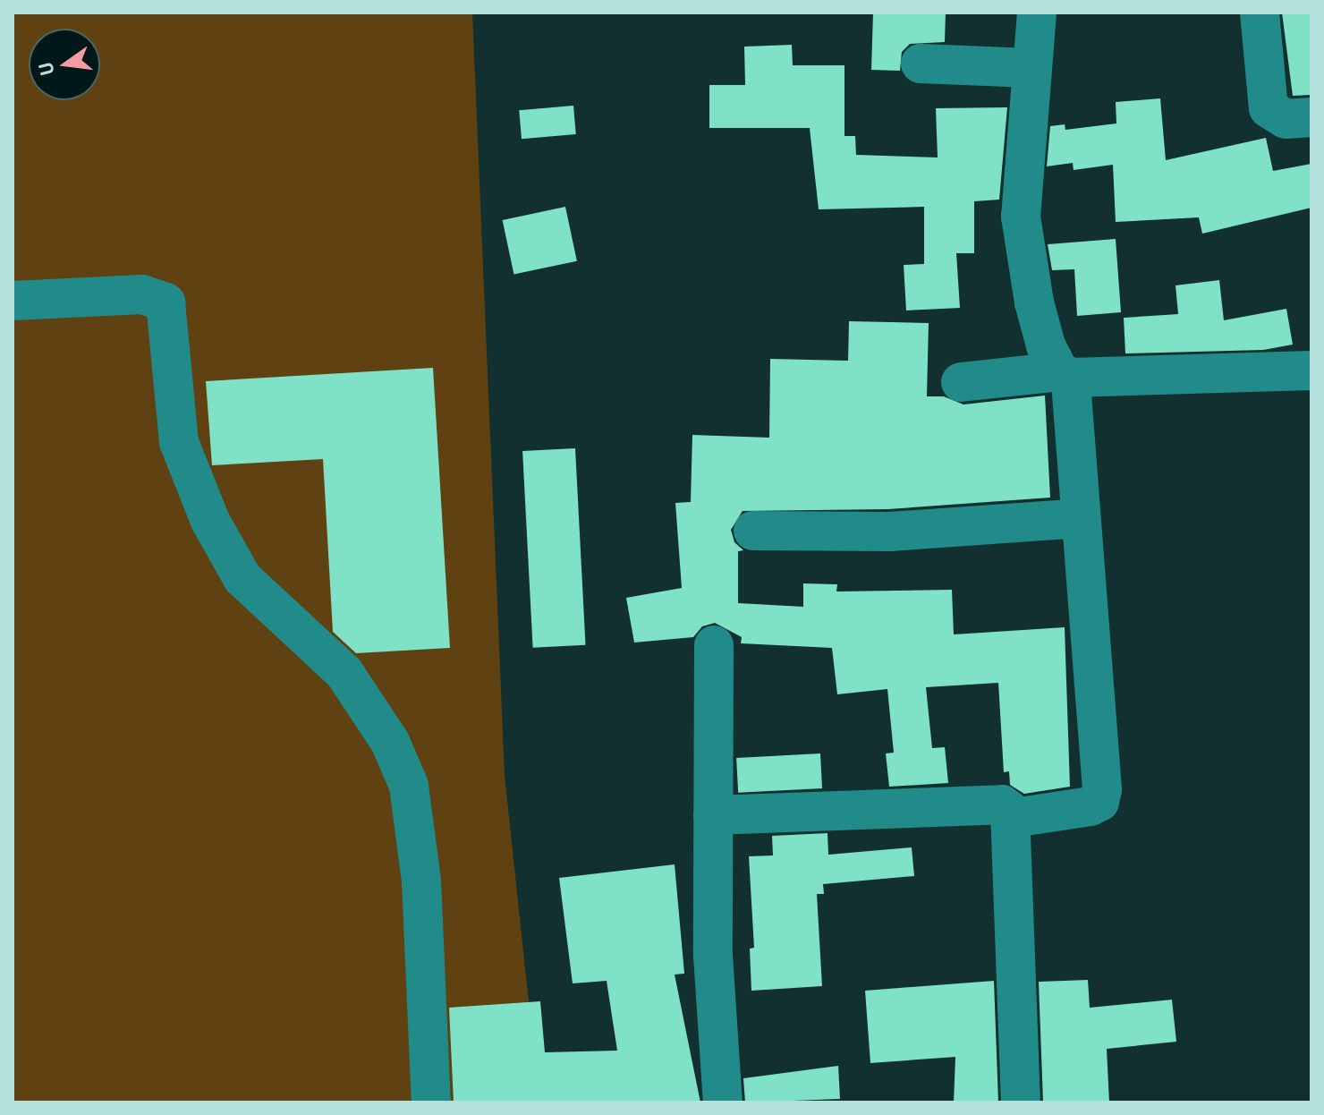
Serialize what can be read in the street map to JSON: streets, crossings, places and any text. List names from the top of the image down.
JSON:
{
  "north": "left"
}
